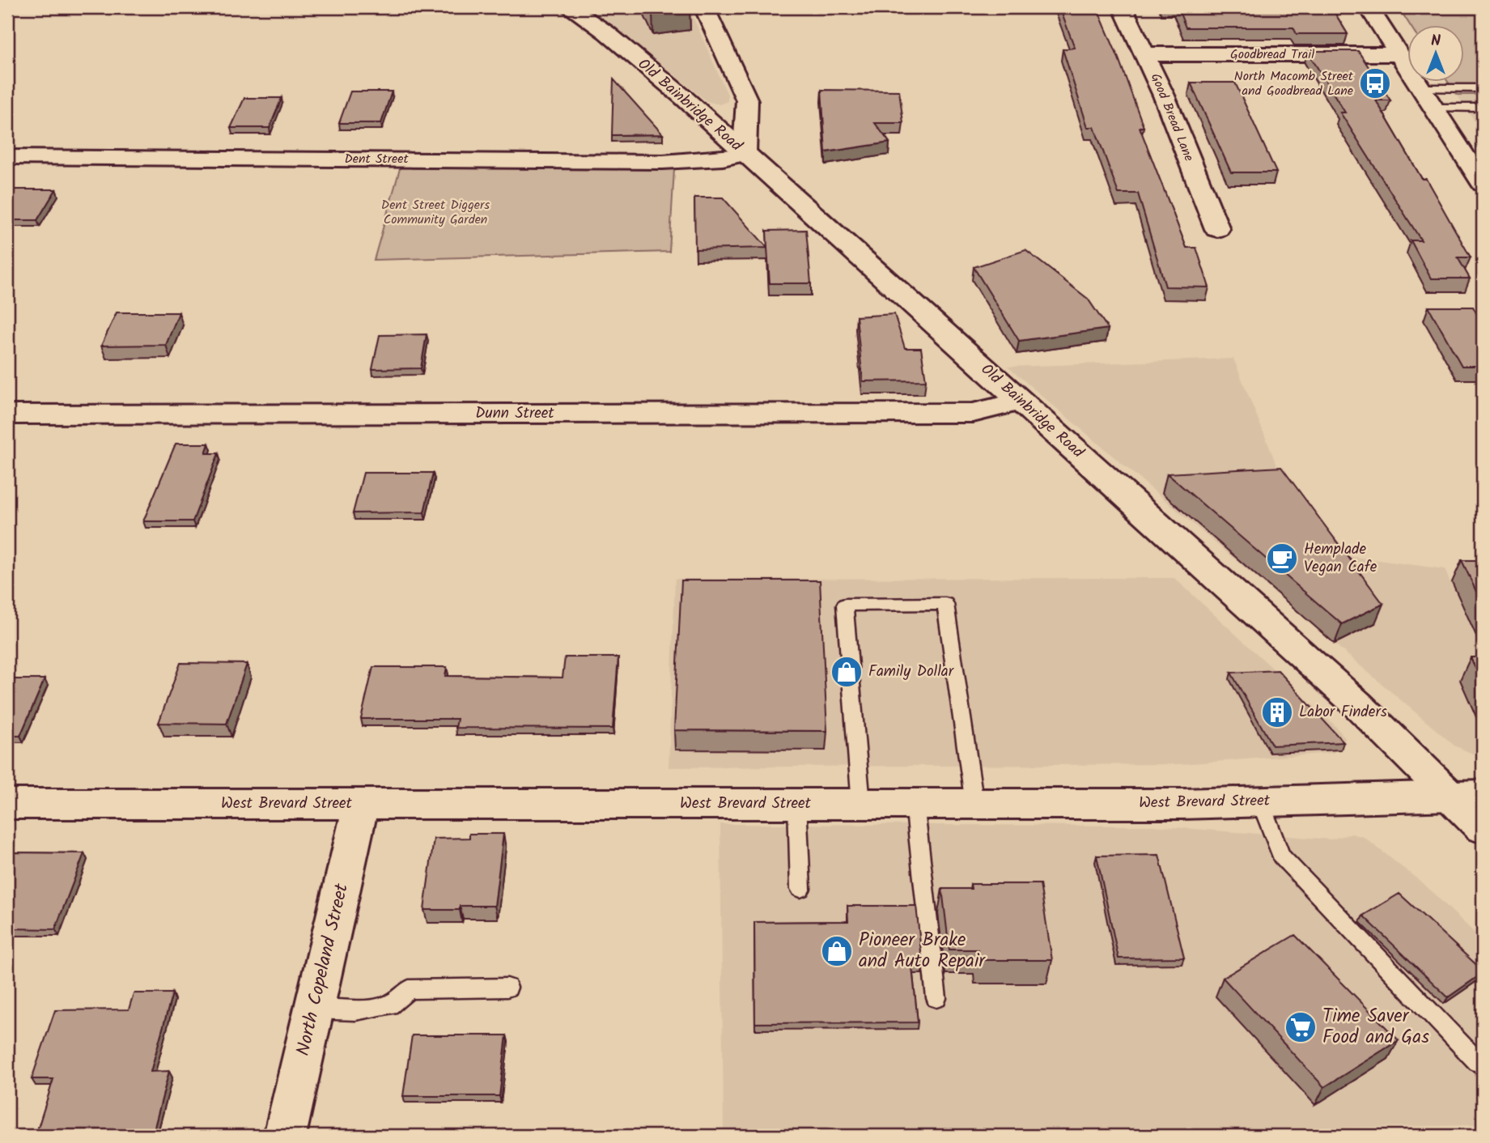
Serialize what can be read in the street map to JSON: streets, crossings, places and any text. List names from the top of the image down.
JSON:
{
  "streets": {
    "street": [
      "Goodbread Trail",
      "Old Bainbridge Road",
      "Good Bread Lane",
      "Dent Street",
      "Dunn Street",
      "West Brevard Street",
      "North Copeland Street"
    ]
  },
  "crossings": [
    ["Goodbread Trail", "Good Bread Lane"],
    ["Old Bainbridge Road", "Dent Street"],
    ["Old Bainbridge Road", "Dunn Street"],
    ["Old Bainbridge Road", "West Brevard Street"],
    ["West Brevard Street", "North Copeland Street"]
  ],
  "parks": ["Dent Street Diggers Community Garden"],
  "places": {
    "bus stop": ["North Macomb Street and Goodbread Lane"],
    "cafe": ["Hemplade Vegan Cafe"],
    "shop": ["Family Dollar", "Pioneer Brake and Auto Repair"],
    "building": ["Labor Finders"],
    "supermarket": ["Time Saver Food and Gas"]
  },
  "north": "top"
}
